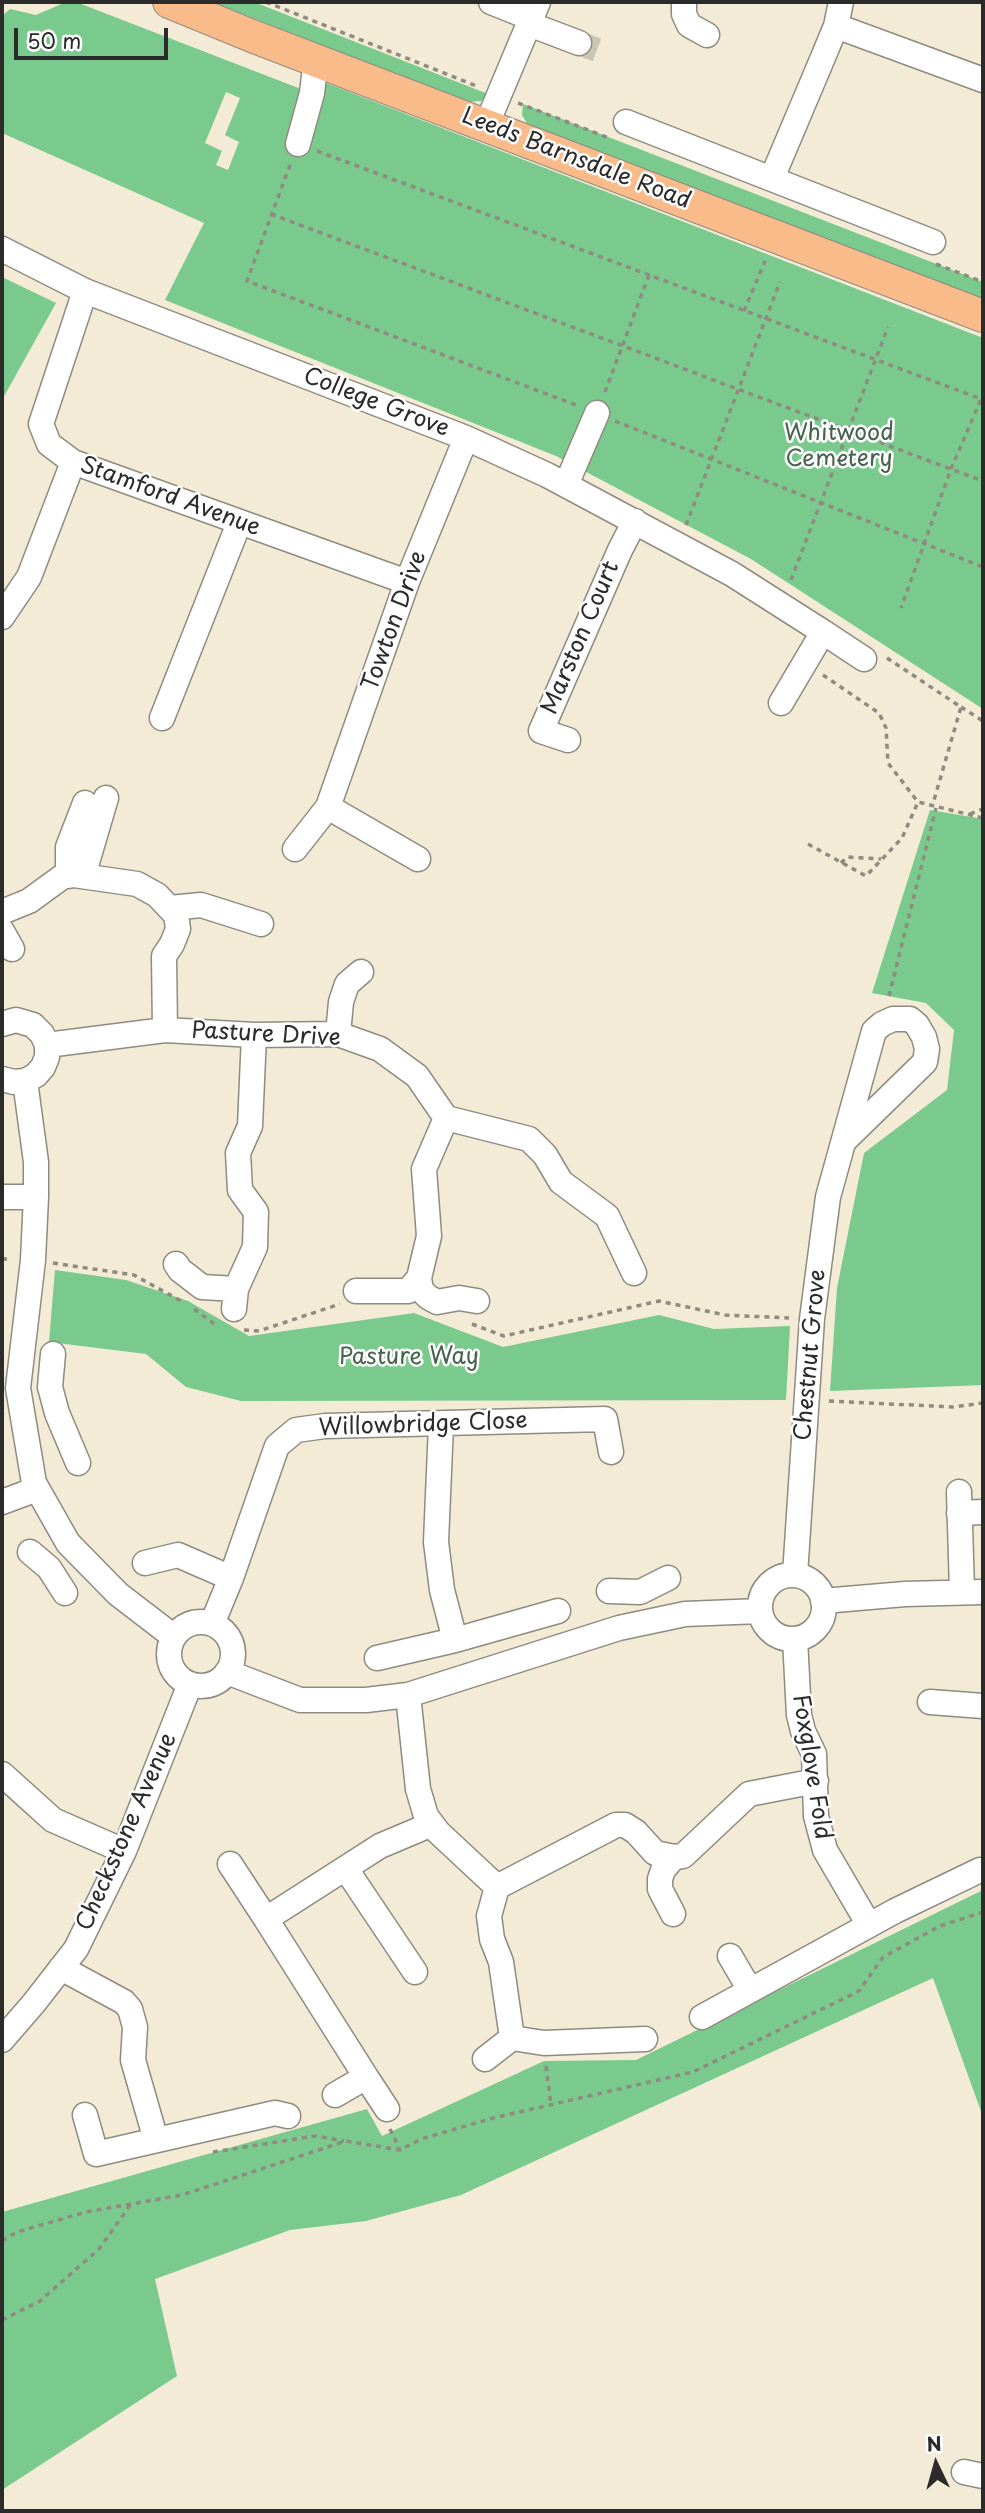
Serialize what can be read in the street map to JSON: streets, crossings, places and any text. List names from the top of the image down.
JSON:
{
  "streets": {
    "main road": ["Leeds Barnsdale Road"],
    "street": [
      "College Grove",
      "Stamford Avenue",
      "Towton Drive",
      "Marston Court",
      "Pasture Drive",
      "Chestnut Grove",
      "Willowbridge Close",
      "Foxglove Fold",
      "Checkstone Avenue"
    ]
  },
  "crossings": [
    ["College Grove", "Stamford Avenue"],
    ["College Grove", "Towton Drive"],
    ["College Grove", "Marston Court"],
    ["Stamford Avenue", "Towton Drive"],
    ["Chestnut Grove", "Foxglove Fold"],
    ["Willowbridge Close", "Checkstone Avenue"]
  ],
  "parks": ["Whitwood Cemetery", "Pasture Way"],
  "scale_bar": "50 m",
  "north": "top"
}
